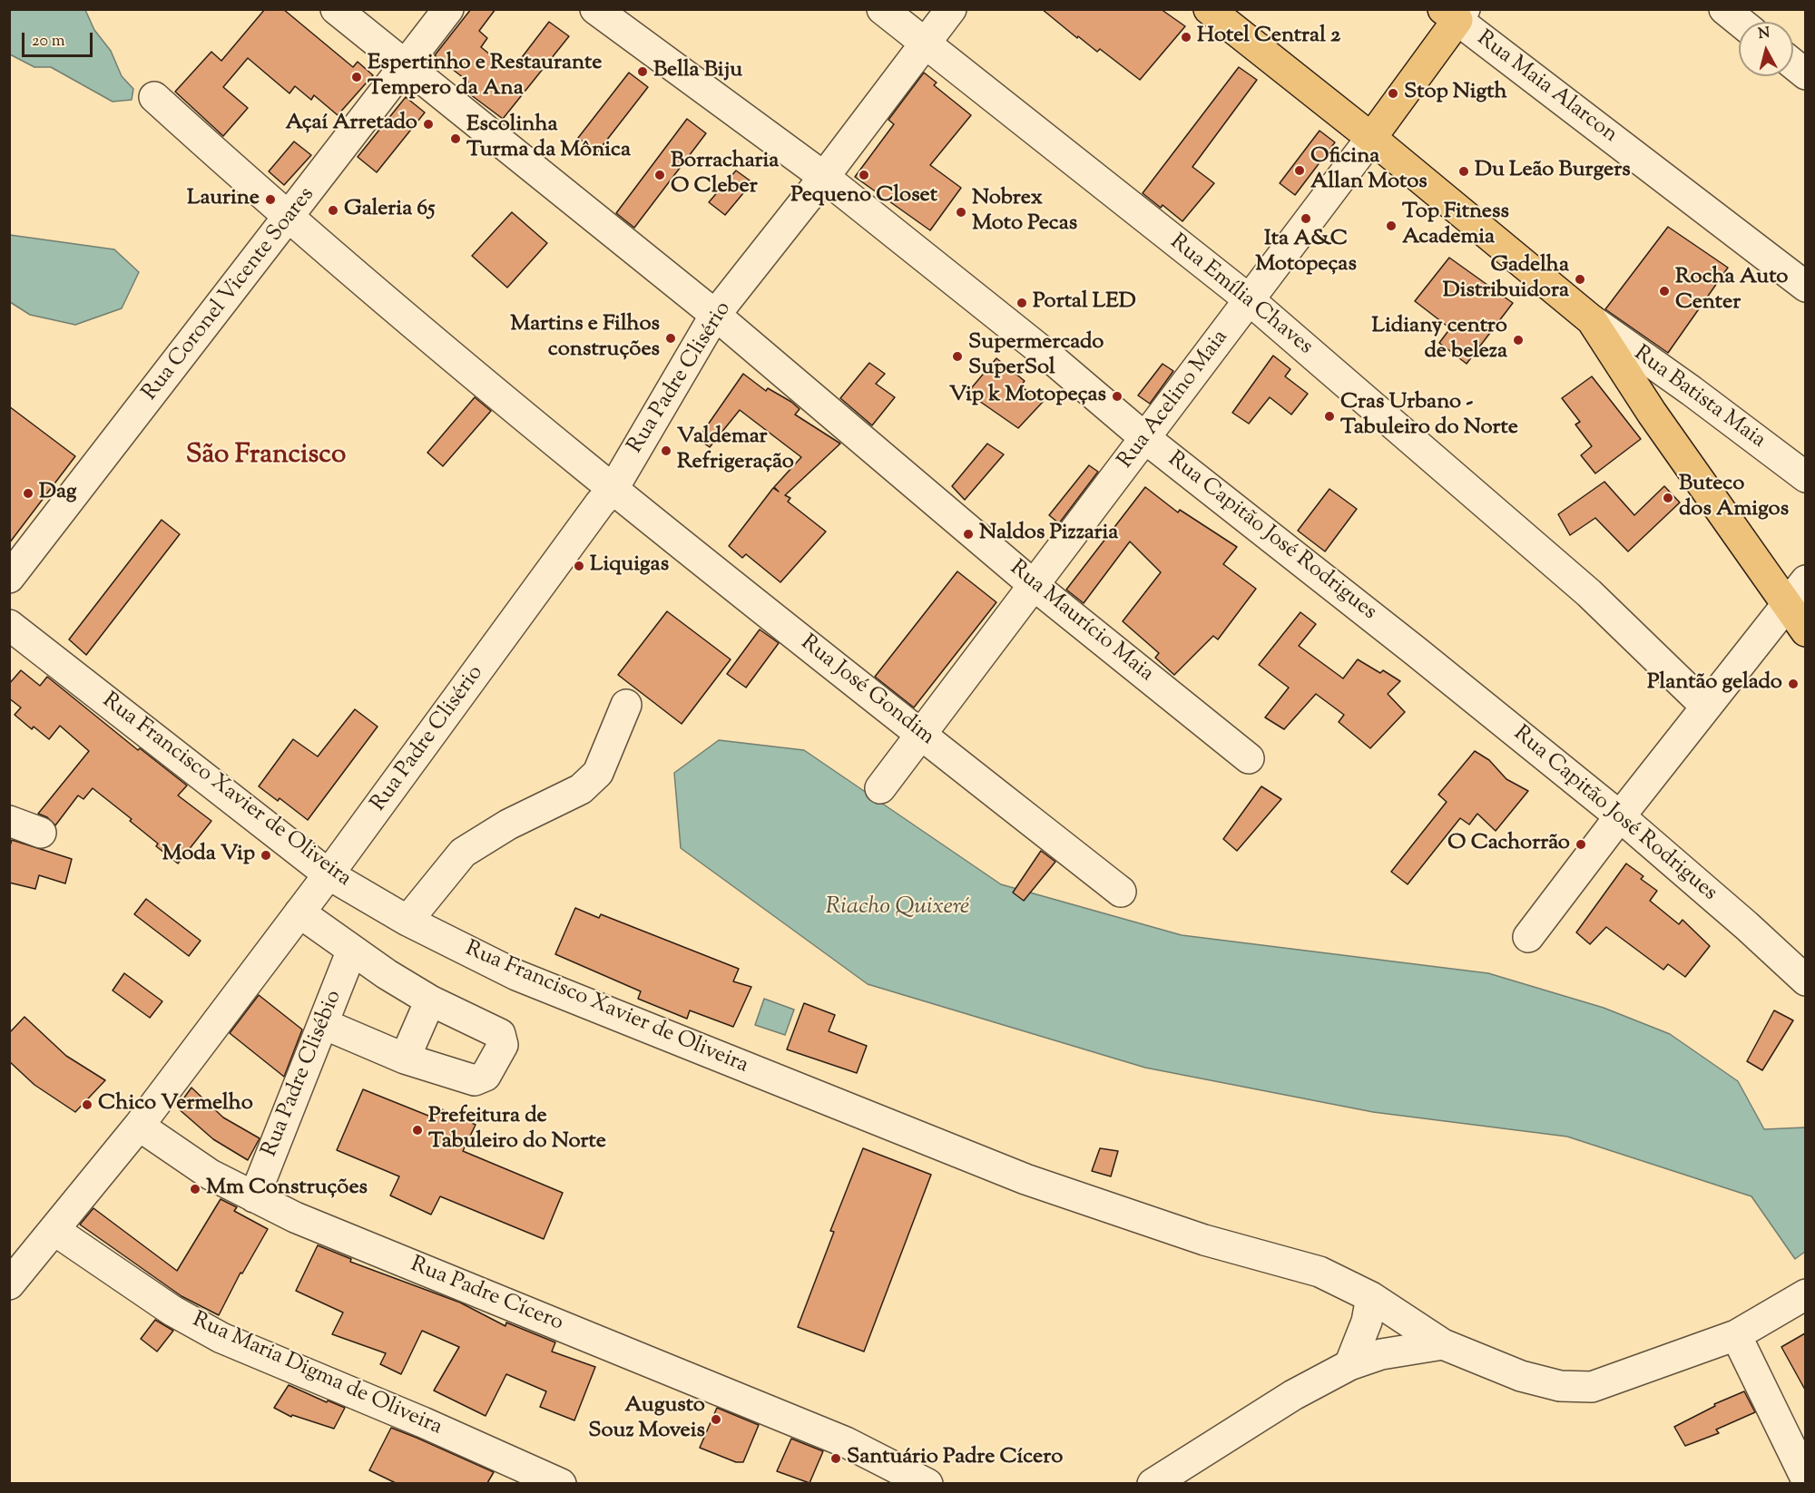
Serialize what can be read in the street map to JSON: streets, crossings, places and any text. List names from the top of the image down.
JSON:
{
  "streets": {
    "main road": ["Rua Acelino Maia"],
    "street": [
      "Rua Maia Alarcon",
      "Rua Coronel Vicente Soares",
      "Rua Emília Chaves",
      "Rua Padre Clisério",
      "Rua Batista Maia",
      "Rua Capitão José Rodrigues",
      "Rua Maurício Maia",
      "Rua José Gondim",
      "Rua Francisco Xavier de Oliveira",
      "Rua Padre Clisébio",
      "Rua Padre Cícero",
      "Rua Maria Digma de Oliveira"
    ]
  },
  "crossings": [
    ["Rua Maia Alarcon", "Rua Acelino Maia"],
    ["Rua Coronel Vicente Soares", "Rua Maurício Maia"],
    ["Rua Coronel Vicente Soares", "Rua José Gondim"],
    ["Rua Emília Chaves", "Rua Padre Clisério"],
    ["Rua Emília Chaves", "Rua Acelino Maia"],
    ["Rua Padre Clisério", "Rua Capitão José Rodrigues"],
    ["Rua Padre Clisério", "Rua Maurício Maia"],
    ["Rua Padre Clisério", "Rua José Gondim"],
    ["Rua Padre Clisério", "Rua Francisco Xavier de Oliveira"],
    ["Rua Padre Clisério", "Rua Padre Cícero"],
    ["Rua Padre Clisério", "Rua Maria Digma de Oliveira"],
    ["Rua Acelino Maia", "Rua Capitão José Rodrigues"],
    ["Rua Acelino Maia", "Rua Maurício Maia"],
    ["Rua Acelino Maia", "Rua José Gondim"],
    ["Rua Padre Clisébio", "Rua Padre Cícero"]
  ],
  "districts": ["São Francisco"],
  "water": ["Riacho Quixeré"],
  "places": [
    "Hotel Central 2",
    "Bella Biju",
    "Espertinho e Restaurante Tempero da Ana",
    "Stop Nigth",
    "Açaí Arretado",
    "Escolinha Turma da Mônica",
    "Oficina Allan Motos",
    "Du Leão Burgers",
    "Borracharia O Cleber",
    "Pequeno Closet",
    "Laurine",
    "Galeria 65",
    "Nobrex Moto Pecas",
    "Ita A&C Motopeças",
    "Top Fitness Academia",
    "Gadelha Distribuidora",
    "Rocha Auto Center",
    "Portal LED",
    "Martins e Filhos construções",
    "Lidiany centro de beleza",
    "Supermercado SuperSol",
    "Vip k Motopeças",
    "Cras Urbano - Tabuleiro do Norte",
    "Valdemar Refrigeração",
    "Dag",
    "Buteco dos Amigos",
    "Naldos Pizzaria",
    "Liquigas",
    "Plantão gelado",
    "O Cachorrão",
    "Moda Vip",
    "Chico Vermelho",
    "Prefeitura de Tabuleiro do Norte",
    "Mm Construções",
    "Augusto Souz Moveis",
    "Santuário Padre Cícero"
  ],
  "scale_bar": "20 m",
  "north": "top"
}
